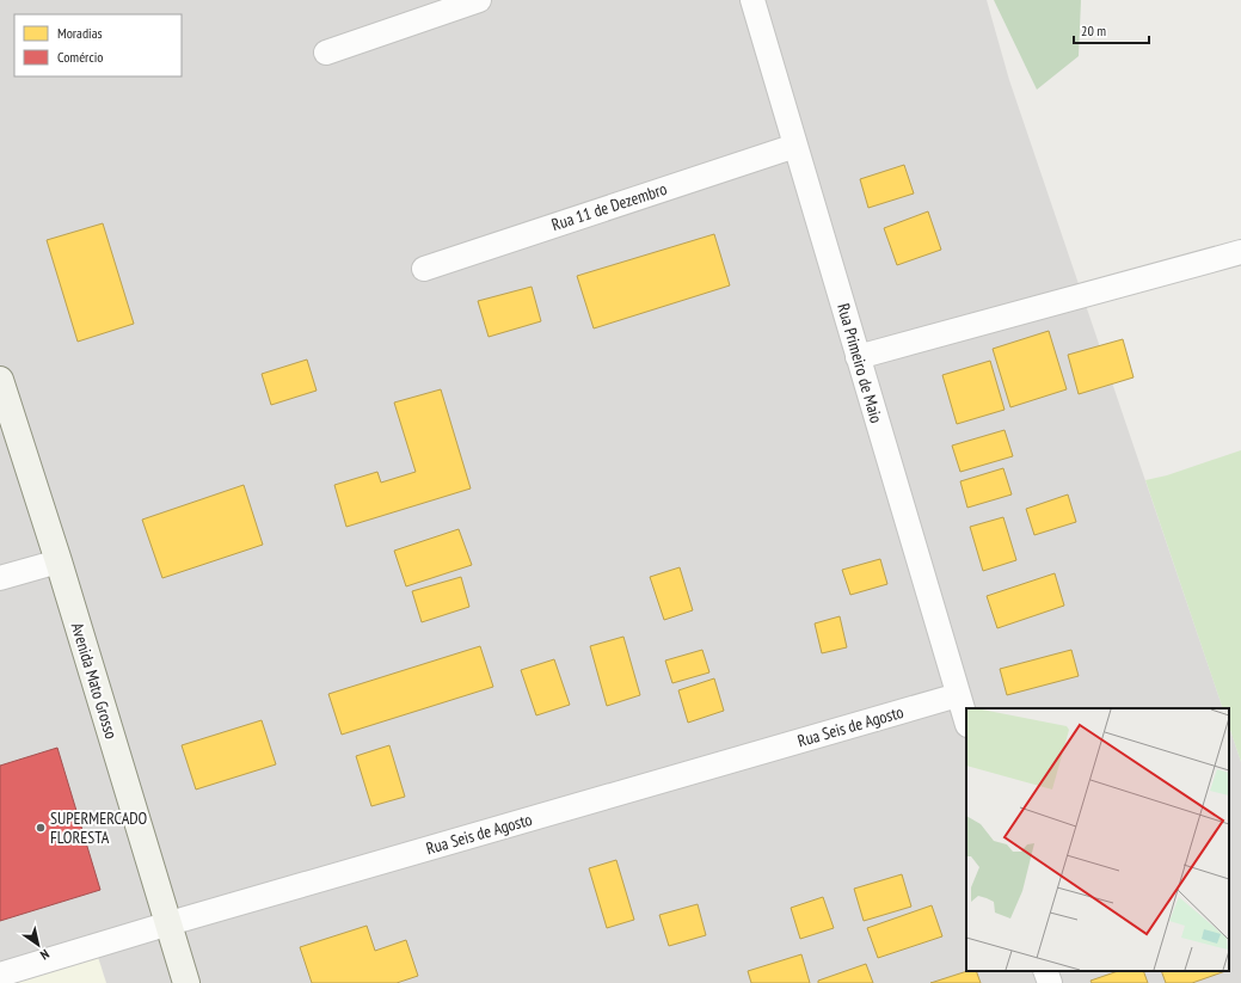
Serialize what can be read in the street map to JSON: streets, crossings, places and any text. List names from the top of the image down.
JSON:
{
  "streets": {
    "street": [
      "Rua 11 de Dezembro",
      "Rua Primeiro de Maio",
      "Avenida Mato Grosso",
      "Rua Seis de Agosto"
    ]
  },
  "crossings": [
    ["Rua 11 de Dezembro", "Rua Primeiro de Maio"],
    ["Rua Primeiro de Maio", "Rua Seis de Agosto"],
    ["Avenida Mato Grosso", "Rua Seis de Agosto"]
  ],
  "places": ["SUPERMERCADO FLORESTA"],
  "legend": ["Moradias", "Comércio"],
  "scale_bar": "20 m",
  "north": "bottom right"
}
